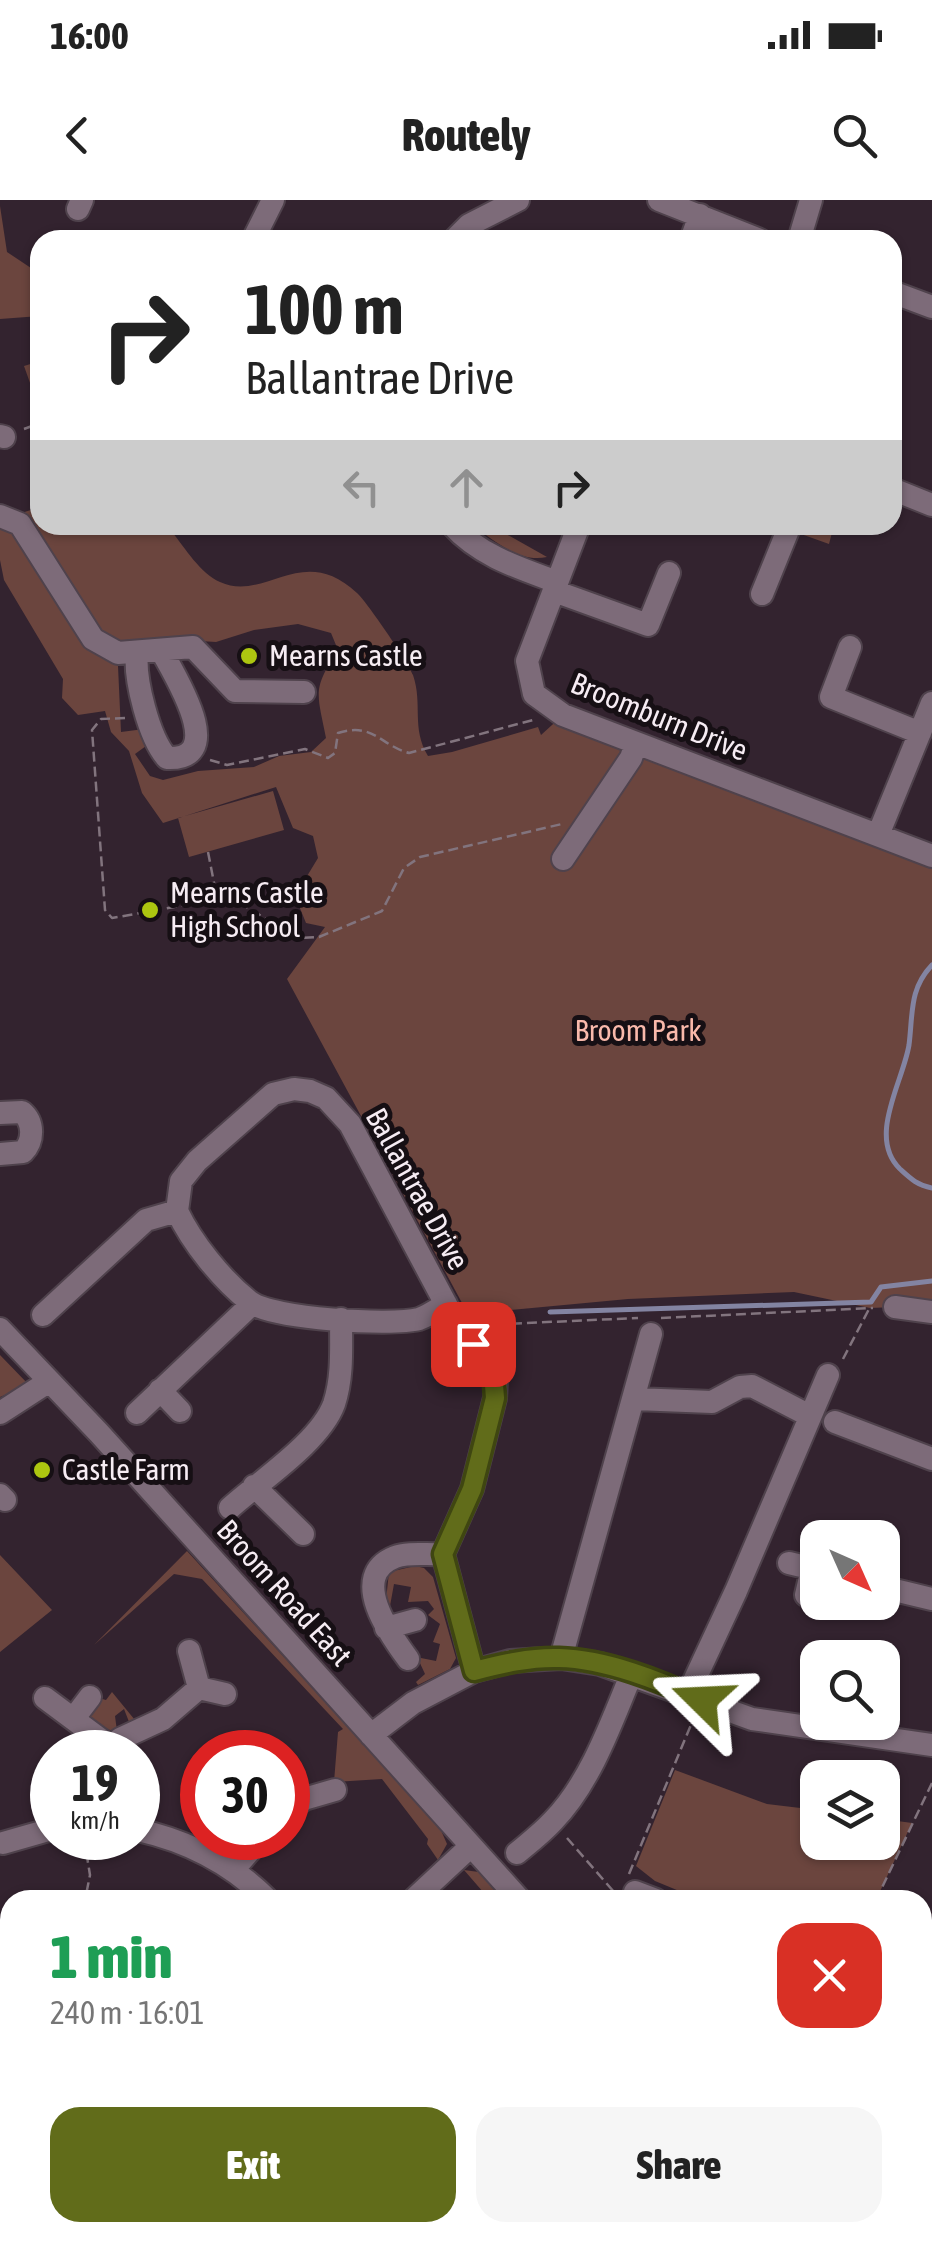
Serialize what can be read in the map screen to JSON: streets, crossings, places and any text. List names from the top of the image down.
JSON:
{
  "streets": {
    "street": ["Broomburn Drive", "Ballantrae Drive", "Broom Road East"]
  },
  "parks": ["Broom Park"],
  "places": ["Mearns Castle", "Mearns Castle High School", "Castle Farm"],
  "north": "bottom right",
  "page": {
    "status": "16:00",
    "header": "Routely",
    "turn": ["100 m", "Ballantrae Drive"],
    "speed": "19 km/h",
    "limit": "30",
    "heading": ["1 min", "240 m · 16:01"],
    "buttons": ["Exit", "Share"]
  }
}
